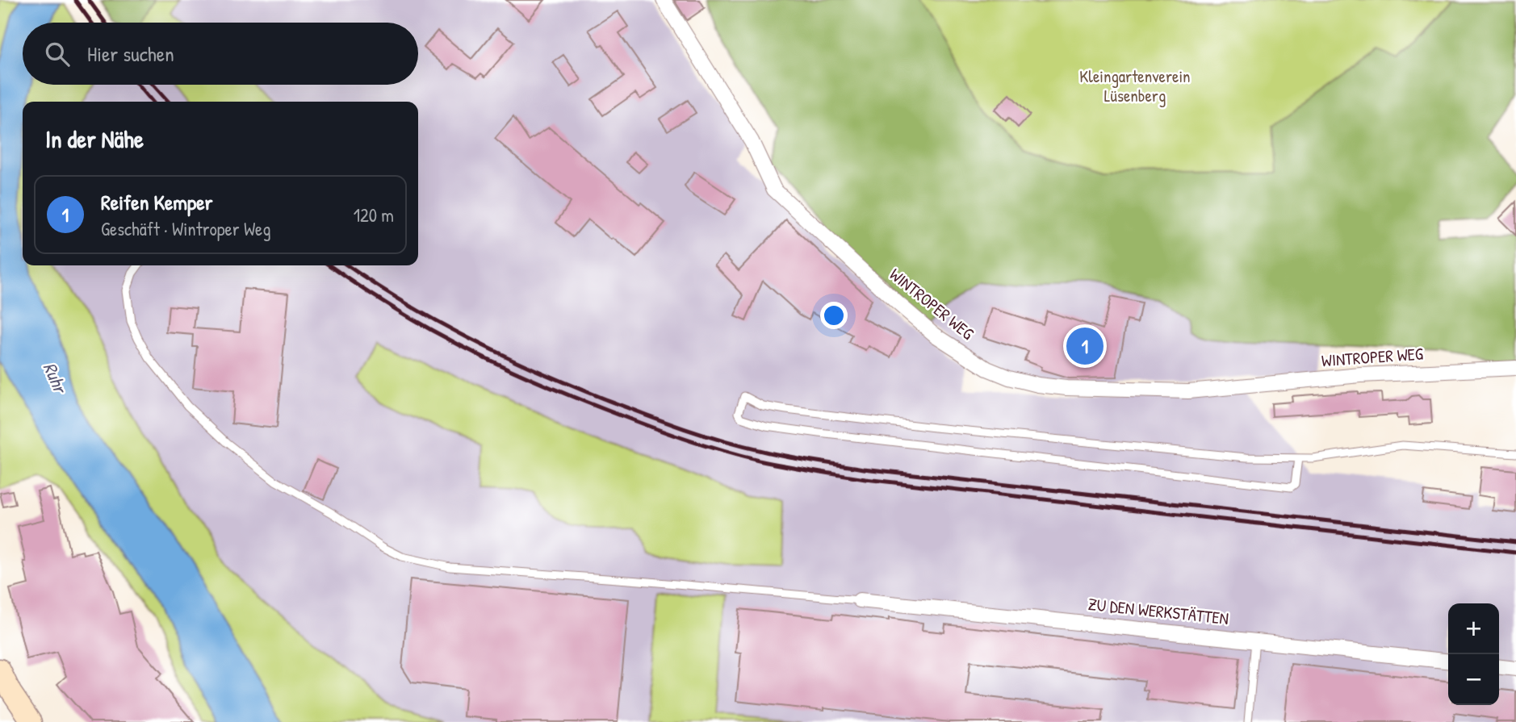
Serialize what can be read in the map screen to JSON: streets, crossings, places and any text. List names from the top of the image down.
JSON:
{
  "streets": {
    "street": ["WINTROPER WEG", "ZU DEN WERKSTÄTTEN"]
  },
  "water": ["Ruhr"],
  "parks": ["Kleingartenverein Lüsenberg"],
  "page": {
    "search": "Hier suchen",
    "heading": "In der Nähe",
    "list": [
      {
        "mark": "1",
        "name": "Reifen Kemper",
        "note": "Geschäft · Wintroper Weg",
        "value": "120 m"
      }
    ],
    "pins": "1",
    "map_buttons": ["+", "−"]
  }
}
